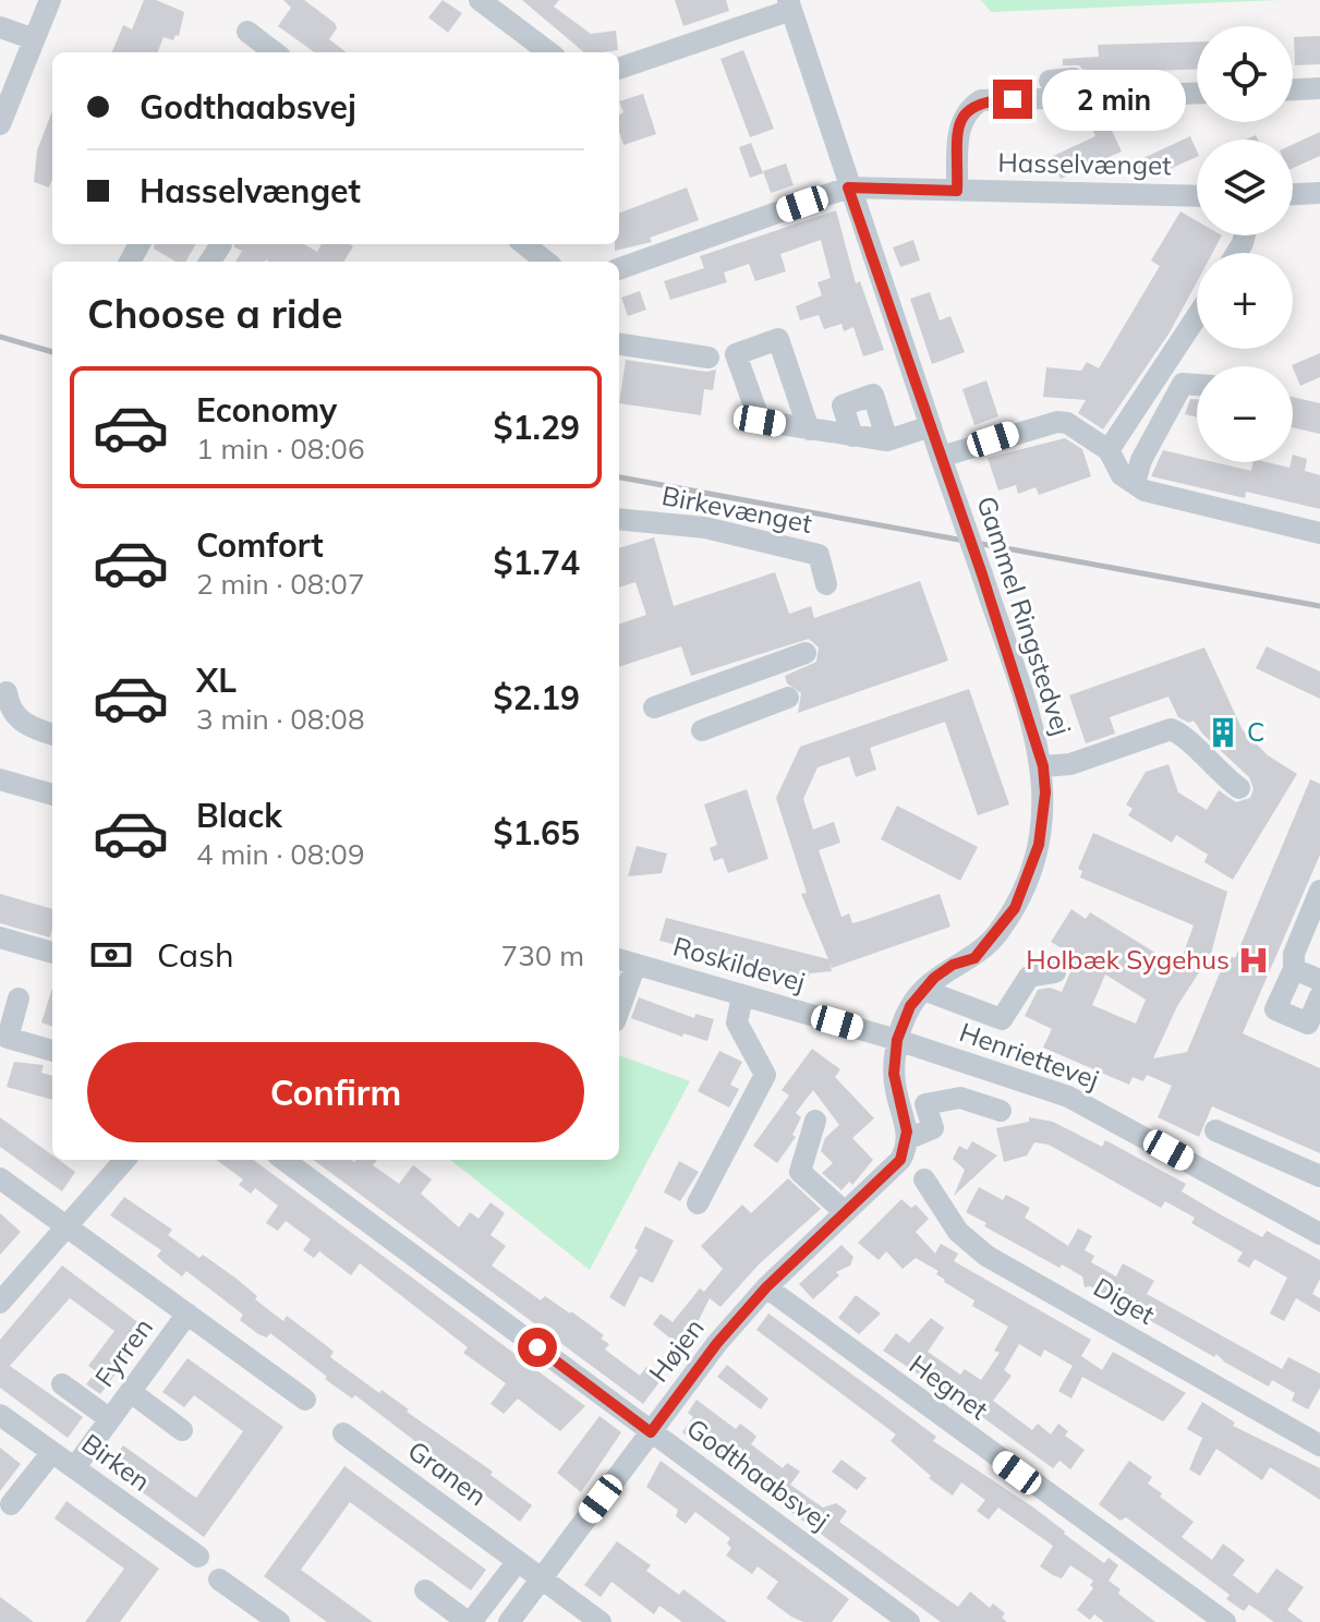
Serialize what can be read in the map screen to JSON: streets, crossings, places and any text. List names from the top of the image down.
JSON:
{
  "streets": {
    "street": [
      "Hasselvænget",
      "Birkevænget",
      "Gammel Ringstedvej",
      "Roskildevej",
      "Henriettevej",
      "Diget",
      "Højen",
      "Fyrren",
      "Hegnet",
      "Birken",
      "Granen",
      "Godthaabsvej"
    ]
  },
  "crossings": [
    ["Hasselvænget", "Gammel Ringstedvej"],
    ["Roskildevej", "Henriettevej"],
    ["Højen", "Hegnet"],
    ["Højen", "Granen"],
    ["Højen", "Godthaabsvej"],
    ["Fyrren", "Birken"]
  ],
  "places": {
    "building": ["C"],
    "hospital": ["Holbæk Sygehus"]
  },
  "page": {
    "map_buttons": ["+", "−"],
    "banner": ["Godthaabsvej", "Hasselvænget"],
    "bubble": "2 min",
    "heading": "Choose a ride",
    "list": [
      {
        "name": "Economy",
        "note": "1 min · 08:06",
        "value": "$1.29"
      },
      {
        "name": "Comfort",
        "note": "2 min · 08:07",
        "value": "$1.74"
      },
      {
        "name": "XL",
        "note": "3 min · 08:08",
        "value": "$2.19"
      },
      {
        "name": "Black",
        "note": "4 min · 08:09",
        "value": "$1.65"
      }
    ],
    "pay": ["Cash", "730 m"],
    "buttons": "Confirm"
  }
}
